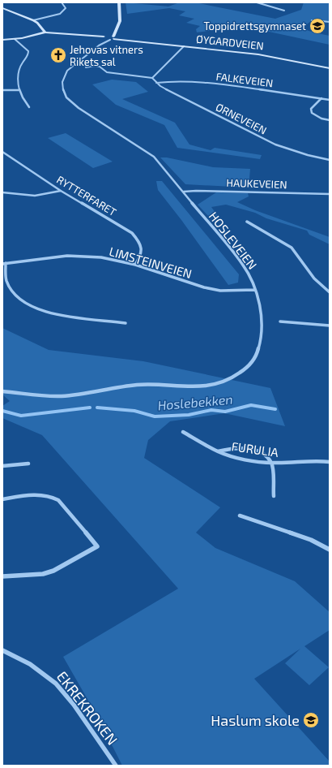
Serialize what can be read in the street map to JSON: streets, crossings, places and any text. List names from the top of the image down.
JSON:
{
  "streets": {
    "street": [
      "ØYGARDVEIEN",
      "FALKEVEIEN",
      "ØRNEVEIEN",
      "HAUKEVEIEN",
      "RYTTERFARET",
      "HOSLEVEIEN",
      "LIMSTEINVEIEN",
      "FURULIA",
      "EKREKROKEN"
    ]
  },
  "crossings": [
    ["ØYGARDVEIEN", "HOSLEVEIEN"],
    ["FALKEVEIEN", "ØRNEVEIEN"],
    ["HAUKEVEIEN", "HOSLEVEIEN"],
    ["RYTTERFARET", "LIMSTEINVEIEN"],
    ["HOSLEVEIEN", "LIMSTEINVEIEN"]
  ],
  "water": ["Hoslebekken"],
  "places": {
    "school or university": ["Toppidrettsgymnaset", "Haslum skole"],
    "church": ["Jehovas vitners Rikets sal"]
  }
}
